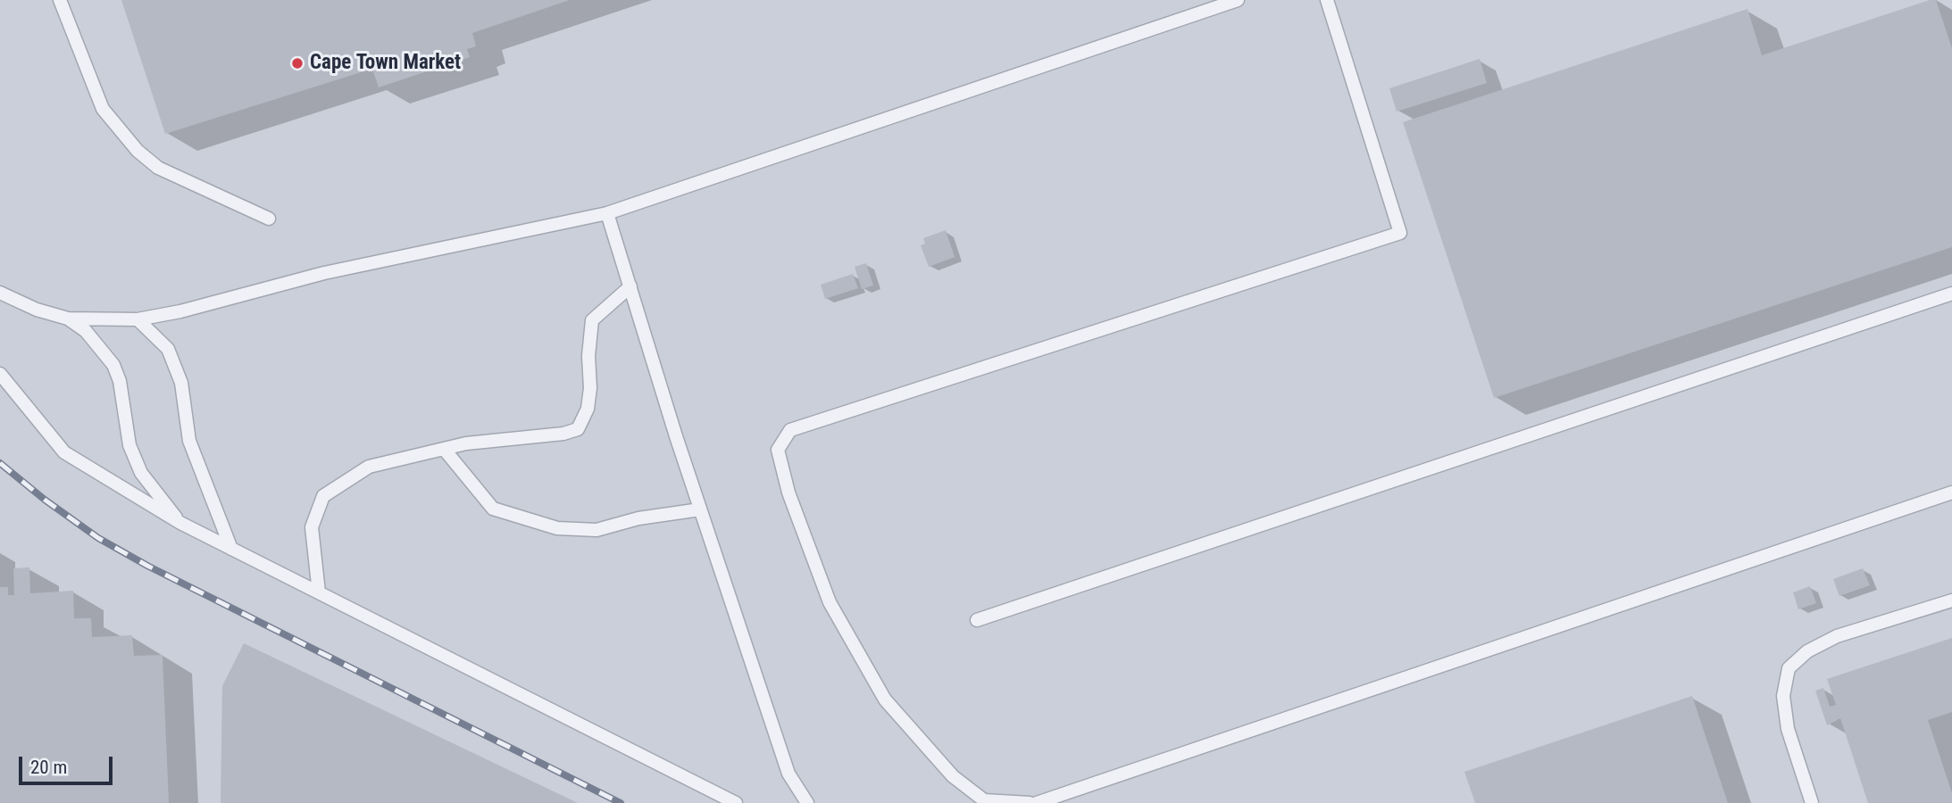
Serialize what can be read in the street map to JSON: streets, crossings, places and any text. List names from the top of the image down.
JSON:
{
  "places": ["Cape Town Market"],
  "scale_bar": "20 m"
}
